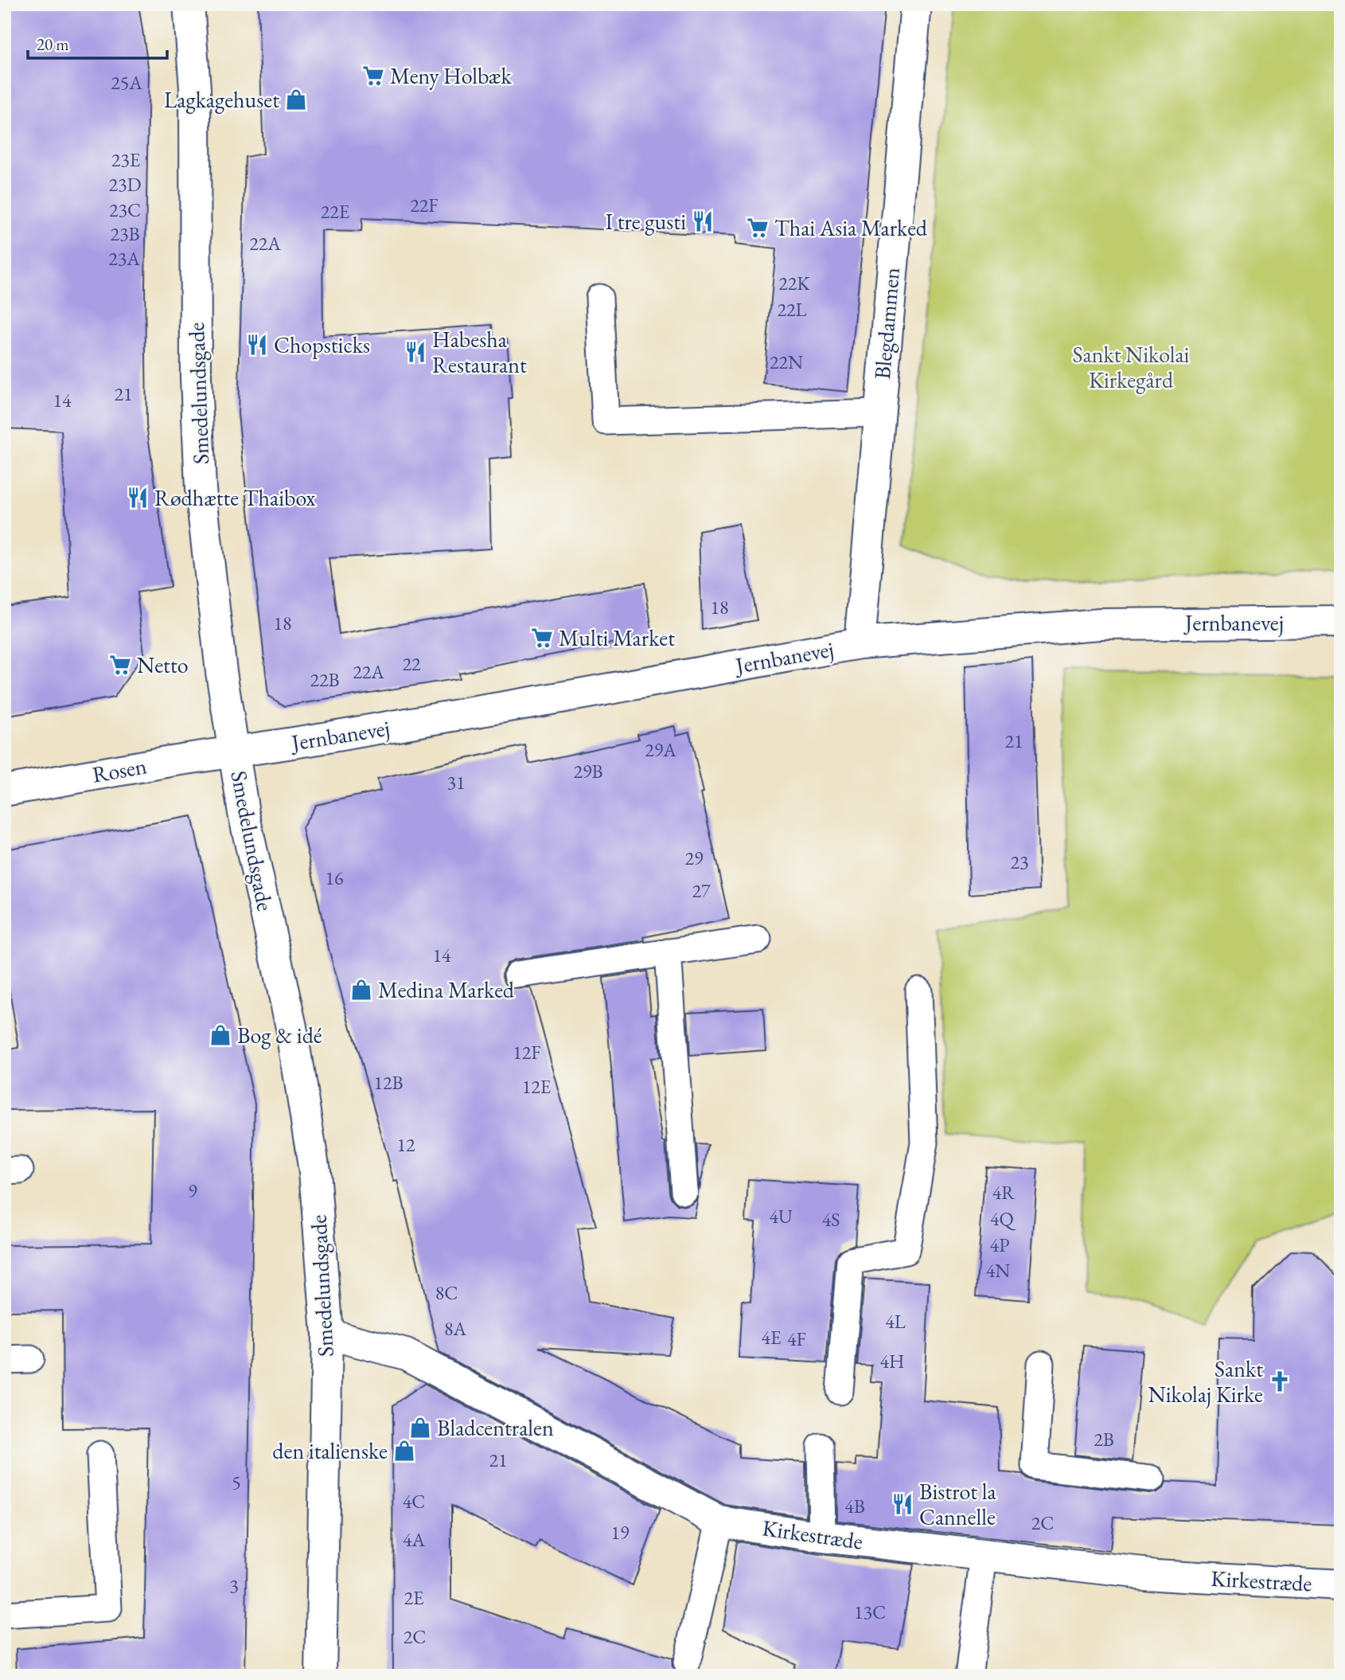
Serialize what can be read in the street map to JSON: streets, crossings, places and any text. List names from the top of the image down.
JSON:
{
  "streets": {
    "street": [
      "Blegdammen",
      "Smedelundsgade",
      "Jernbanevej",
      "Rosen",
      "Kirkestræde"
    ]
  },
  "crossings": [
    ["Blegdammen", "Jernbanevej"],
    ["Smedelundsgade", "Jernbanevej"],
    ["Smedelundsgade", "Rosen"],
    ["Smedelundsgade", "Kirkestræde"],
    ["Jernbanevej", "Rosen"]
  ],
  "parks": ["Sankt Nikolai Kirkegård"],
  "places": {
    "supermarket": [
      "Meny Holbæk",
      "Thai Asia Marked",
      "Multi Market",
      "Netto"
    ],
    "shop": [
      "Lagkagehuset",
      "Medina Marked",
      "Bog & idé",
      "Bladcentralen",
      "den italienske"
    ],
    "restaurant": [
      "I tre gusti",
      "Chopsticks",
      "Habesha Restaurant",
      "Rødhætte Thaibox",
      "Bistrot la Cannelle"
    ],
    "church": ["Sankt Nikolaj Kirke"]
  },
  "house_numbers": [
    "25A",
    "23E",
    "23D",
    "22F",
    "23C",
    "22E",
    "23B",
    "22A",
    "23A",
    "22K",
    "22L",
    "22N",
    "21",
    "14",
    "18",
    "18",
    "22",
    "22A",
    "22B",
    "21",
    "29A",
    "29B",
    "31",
    "29",
    "23",
    "16",
    "27",
    "14",
    "12F",
    "12B",
    "12E",
    "12",
    "9",
    "4R",
    "4U",
    "4Q",
    "4S",
    "4P",
    "4N",
    "8C",
    "4L",
    "8A",
    "4E",
    "4F",
    "4H",
    "2B",
    "21",
    "5",
    "4C",
    "4B",
    "2C",
    "19",
    "4A",
    "3",
    "2E",
    "13C",
    "2C"
  ],
  "scale_bar": "20 m"
}
